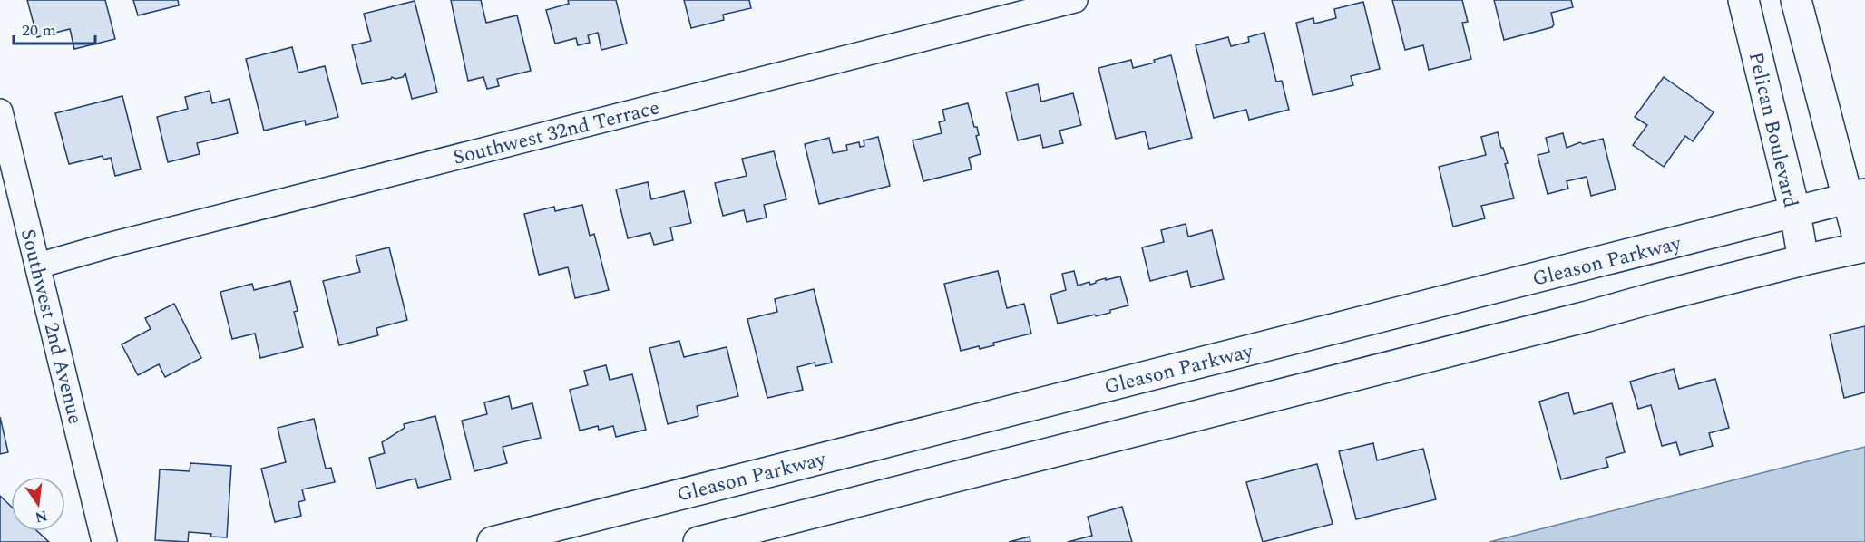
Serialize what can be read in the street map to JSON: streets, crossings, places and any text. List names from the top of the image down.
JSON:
{
  "streets": {
    "main road": ["Pelican Boulevard", "Gleason Parkway"],
    "street": ["Southwest 32nd Terrace", "Southwest 2nd Avenue"]
  },
  "crossings": [
    ["Pelican Boulevard", "Gleason Parkway"],
    ["Southwest 32nd Terrace", "Southwest 2nd Avenue"]
  ],
  "scale_bar": "20 m",
  "north": "bottom"
}
